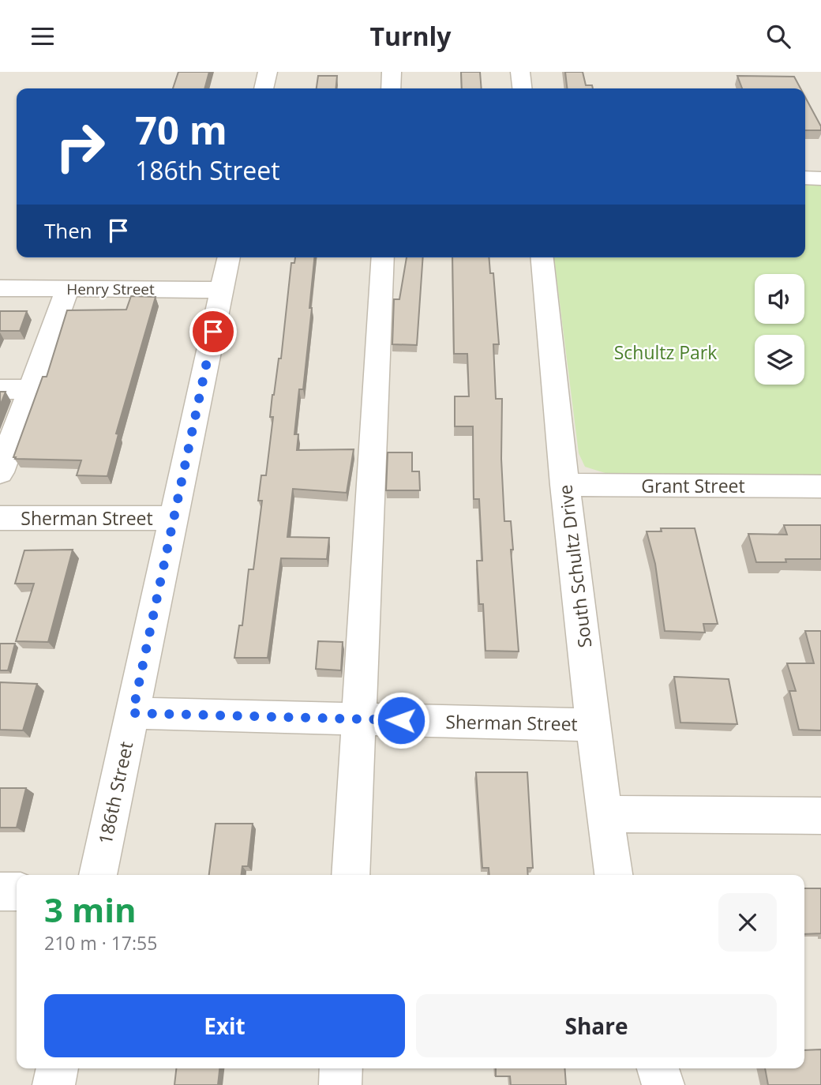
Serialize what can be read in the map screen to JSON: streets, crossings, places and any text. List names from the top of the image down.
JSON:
{
  "streets": {
    "street": [
      "Henry Street",
      "Grant Street",
      "Sherman Street",
      "South Schultz Drive",
      "186th Street"
    ]
  },
  "crossings": [
    ["Henry Street", "186th Street"],
    ["Grant Street", "South Schultz Drive"],
    ["Sherman Street", "South Schultz Drive"],
    ["Sherman Street", "186th Street"]
  ],
  "parks": ["Schultz Park"],
  "page": {
    "header": "Turnly",
    "turn": ["70 m", "186th Street"],
    "then": "Then",
    "heading": ["3 min", "210 m · 17:55"],
    "buttons": ["Exit", "Share"]
  }
}
